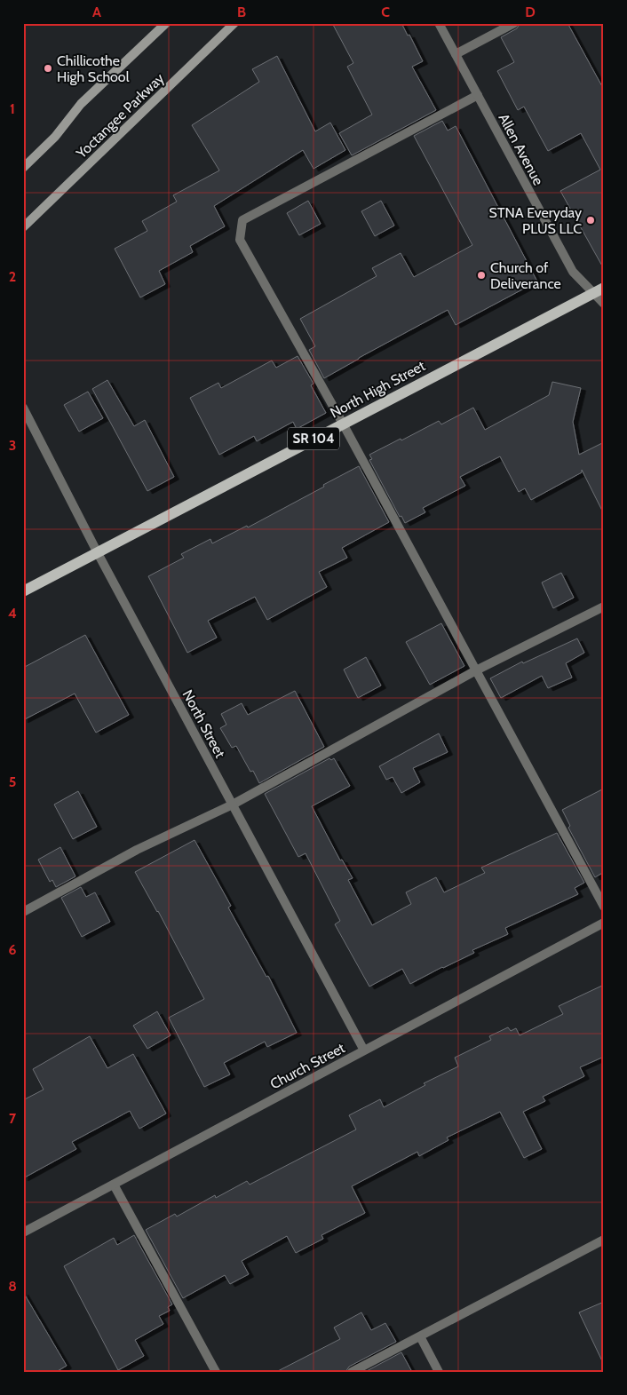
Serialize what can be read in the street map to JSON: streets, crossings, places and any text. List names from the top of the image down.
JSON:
{
  "streets": {
    "main road": ["North High Street", "SR 104"],
    "street": [
      "Yoctangee Parkway",
      "Allen Avenue",
      "North Street",
      "Church Street"
    ]
  },
  "crossings": [
    ["Allen Avenue", "North High Street"],
    ["North High Street", "North Street"],
    ["North Street", "Church Street"]
  ],
  "places": ["Chillicothe High School", "STNA Everyday PLUS LLC", "Church of Deliverance"],
  "grid": {
    "columns": [
      "A",
      "B",
      "C",
      "D"
    ],
    "rows": [
      "1",
      "2",
      "3",
      "4",
      "5",
      "6",
      "7",
      "8"
    ]
  }
}
